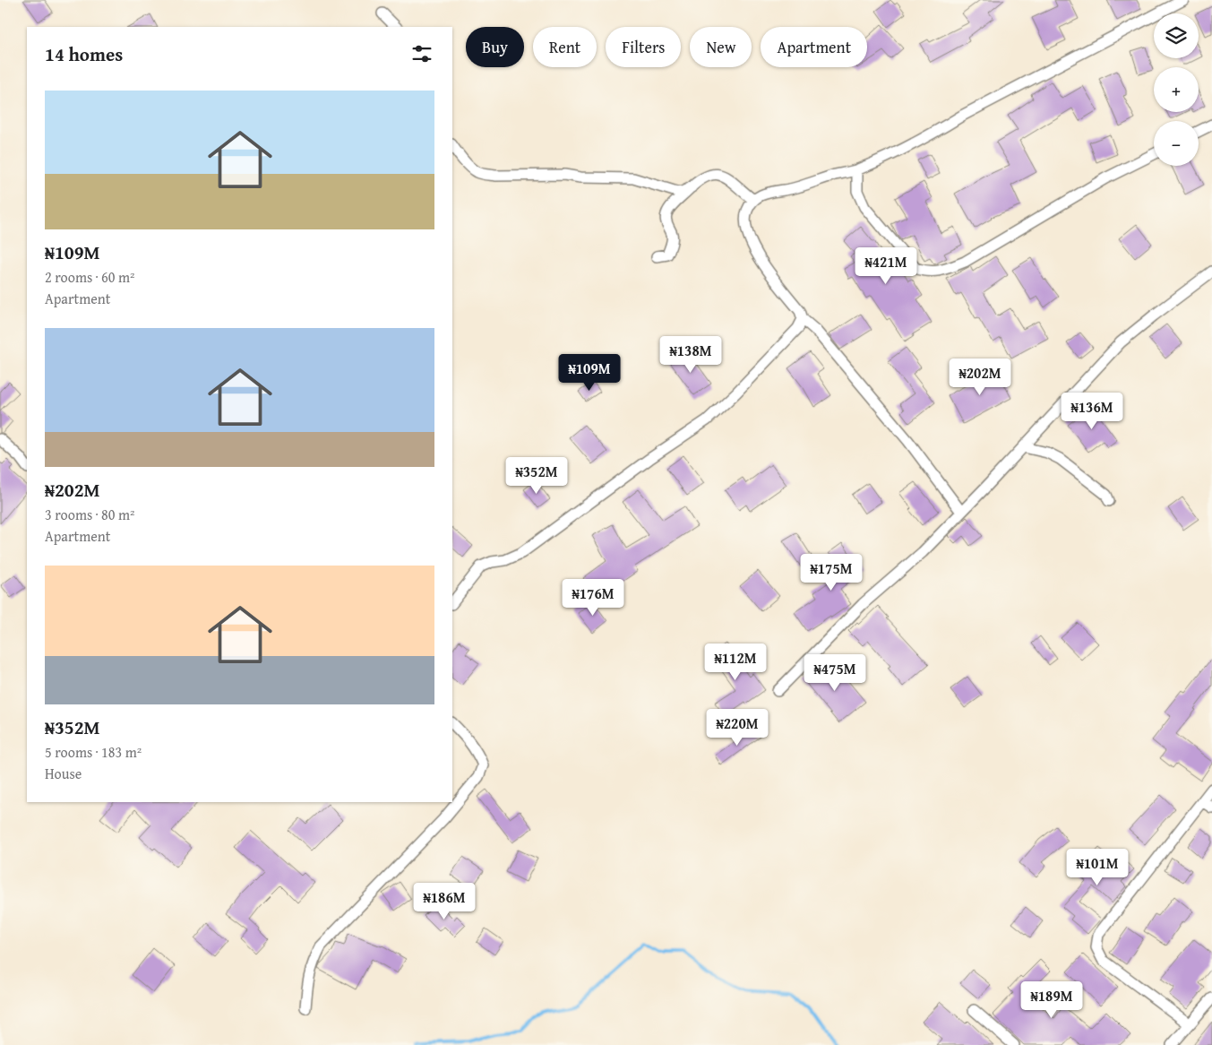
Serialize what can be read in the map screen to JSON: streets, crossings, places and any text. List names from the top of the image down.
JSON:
{
  "page": {
    "map_buttons": ["+", "−"],
    "chip": [
      "Buy",
      "Rent",
      "Filters",
      "New",
      "Apartment"
    ],
    "heading": "14 homes",
    "list": [
      {
        "name": "₦109M",
        "note": "2 rooms · 60 m² · Apartment"
      },
      {
        "name": "₦202M",
        "note": "3 rooms · 80 m² · Apartment"
      },
      {
        "name": "₦352M",
        "note": "5 rooms · 183 m² · House"
      }
    ],
    "price": [
      "₦421M",
      "₦138M",
      "₦109M",
      "₦202M",
      "₦136M",
      "₦352M",
      "₦175M",
      "₦176M",
      "₦112M",
      "₦475M",
      "₦220M",
      "₦101M",
      "₦186M",
      "₦189M"
    ]
  }
}
